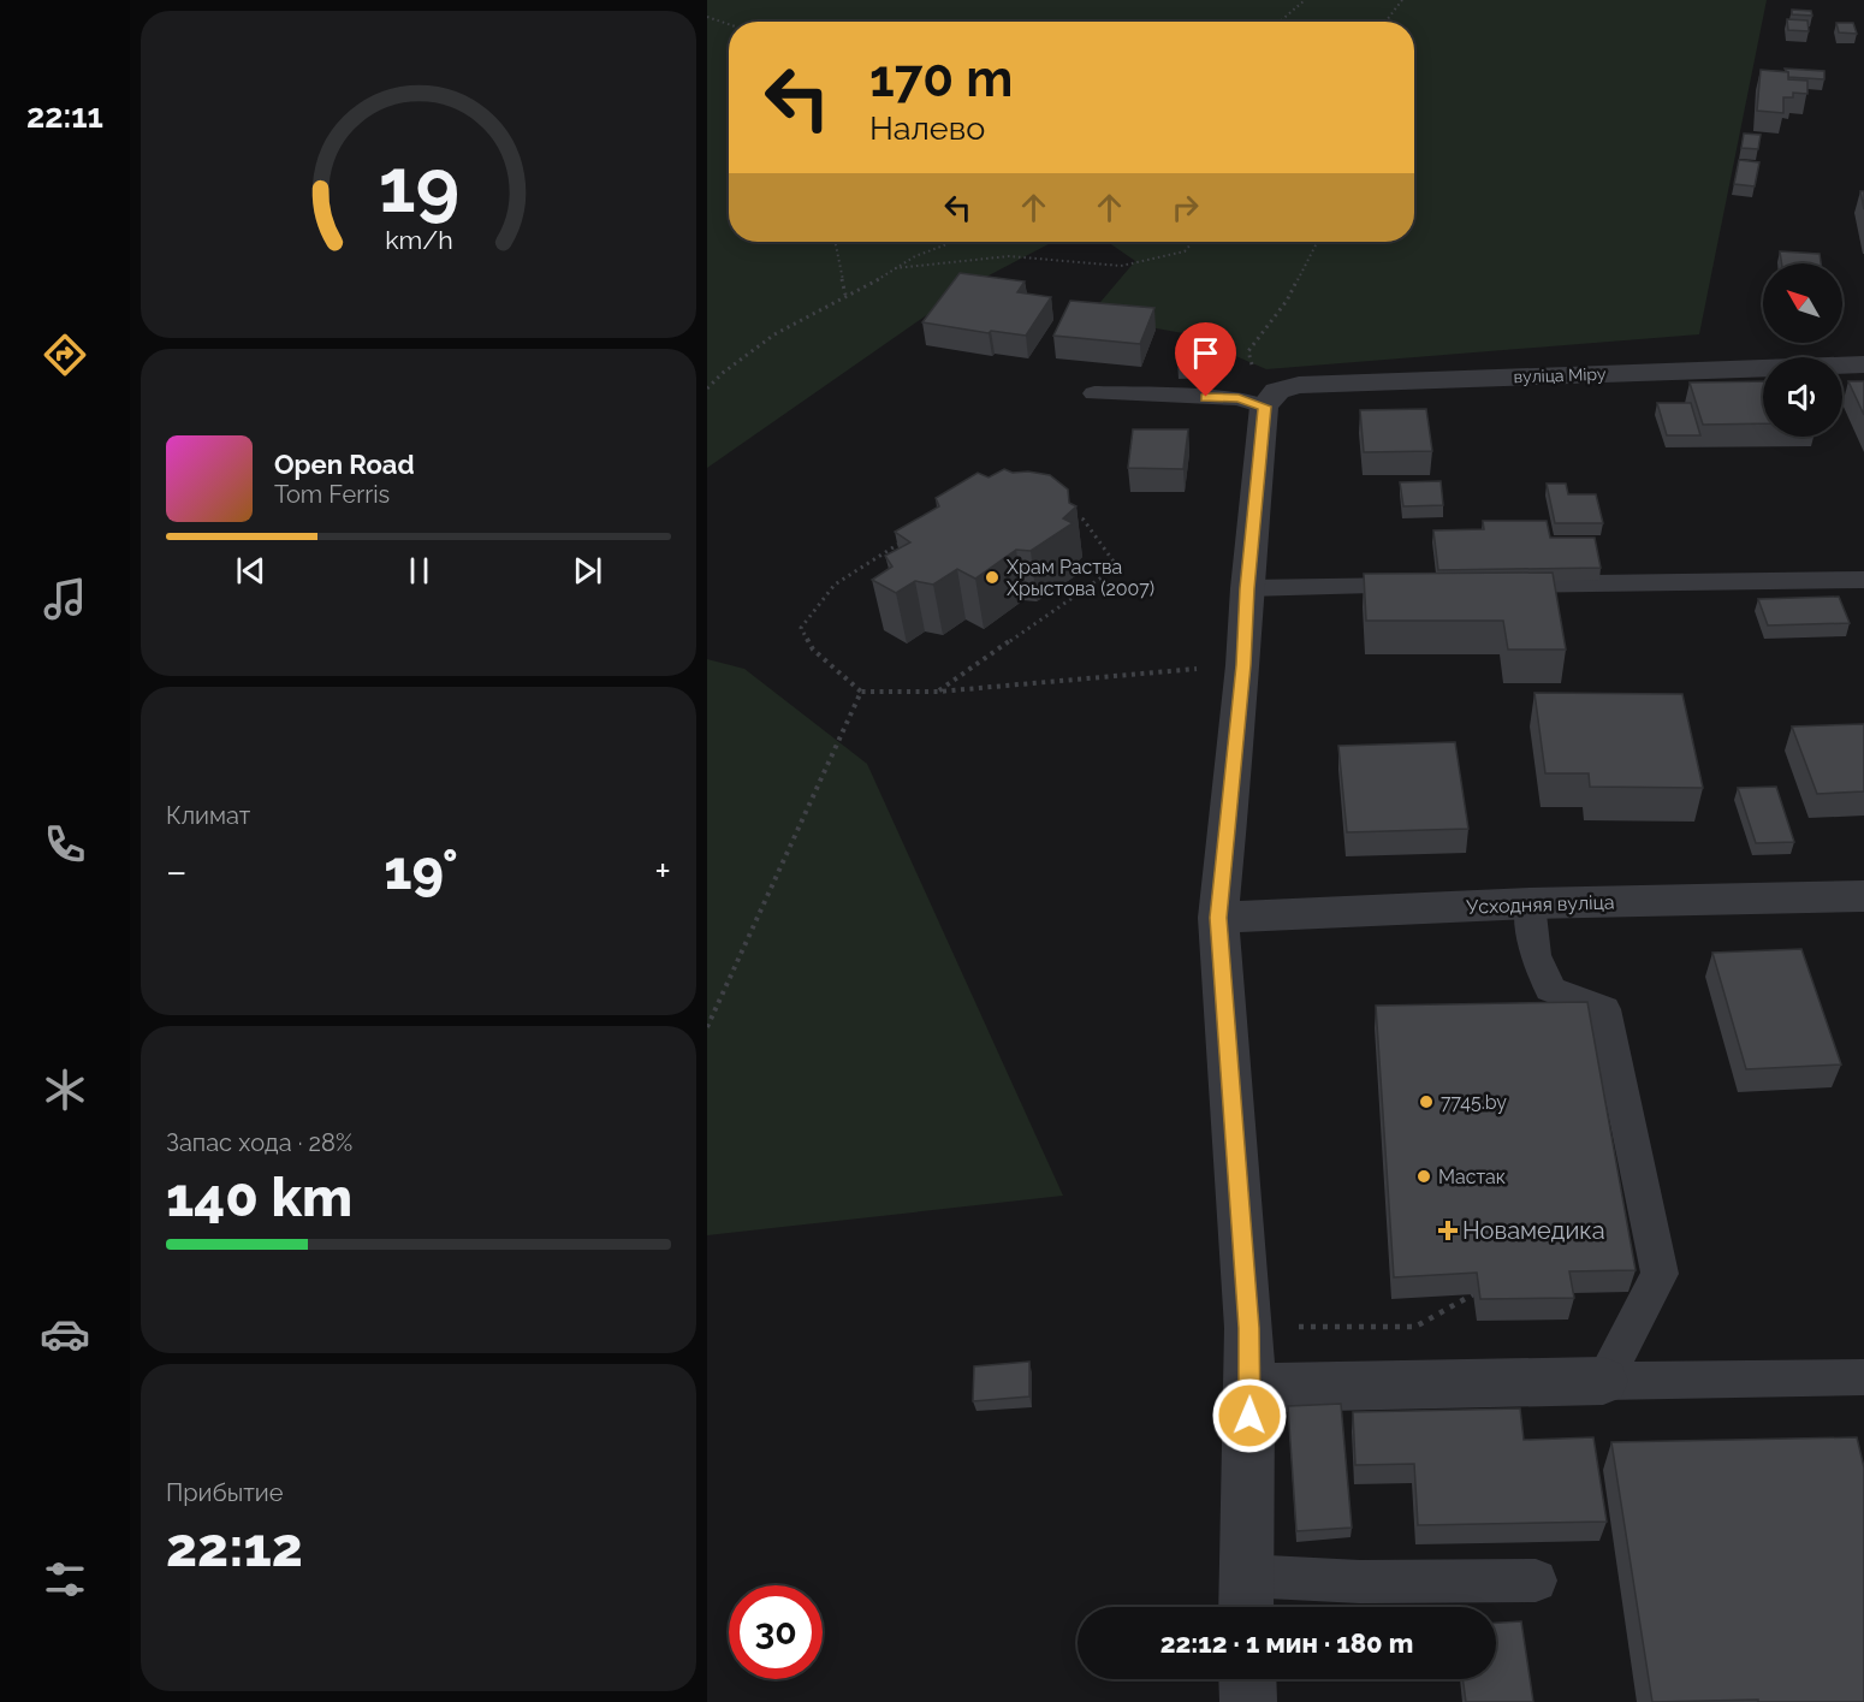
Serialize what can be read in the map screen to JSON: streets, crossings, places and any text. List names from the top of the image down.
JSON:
{
  "streets": {
    "street": ["вуліца Міру", "Усходняя вуліца"]
  },
  "places": {
    "other": ["Храм Раства Хрыстова (2007)", "7745.by", "Мастак"],
    "health": ["Новамедика"]
  },
  "north": "top left",
  "page": {
    "tabs": "22:11",
    "turn": ["170 m", "Налево"],
    "song": ["Open Road", "Tom Ferris"],
    "tile": [
      "Климат",
      ["Запас хода · 28%", "140 km"],
      ["Прибытие", "22:12"]
    ],
    "heat": ["−", "19°", "+"],
    "limit": "30",
    "trip": "22:12 · 1 мин · 180 m",
    "gauge": ["19", "km/h"]
  }
}
